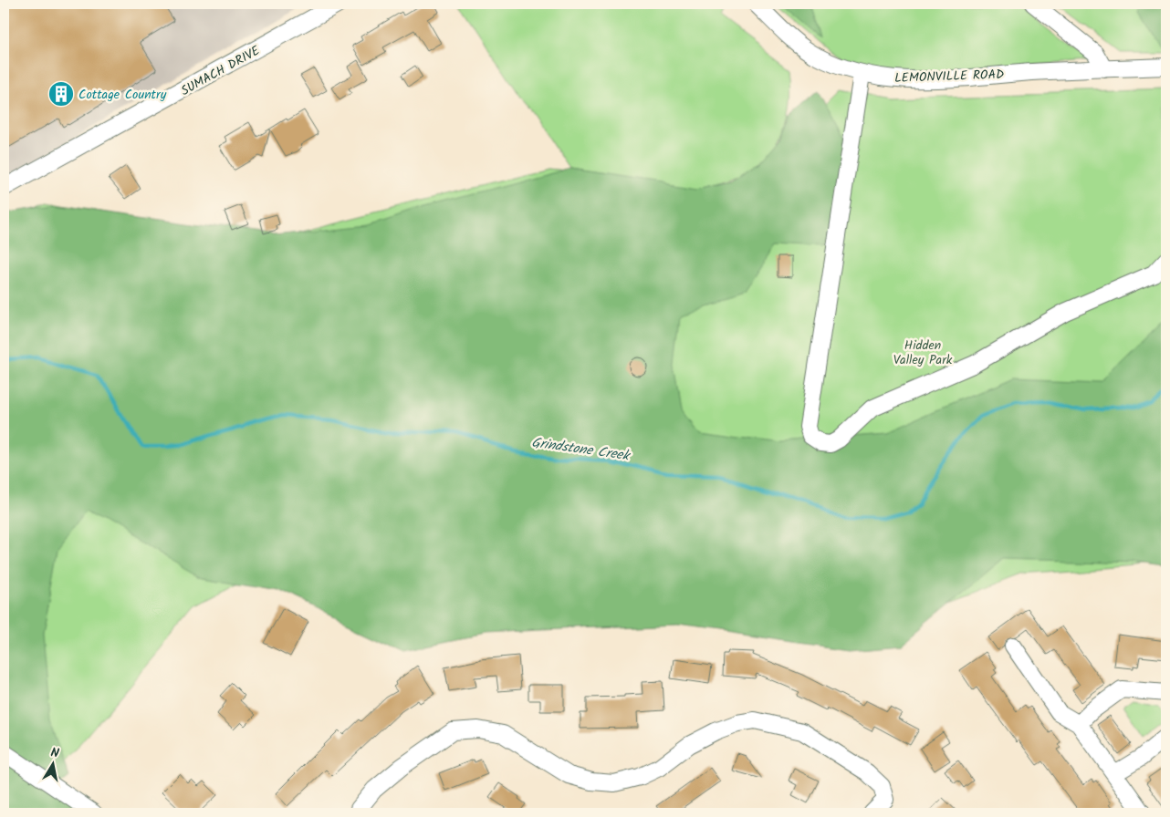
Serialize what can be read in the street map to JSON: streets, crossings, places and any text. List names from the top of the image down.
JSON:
{
  "streets": {
    "street": ["SUMACH DRIVE", "LEMONVILLE ROAD"]
  },
  "water": ["Grindstone Creek"],
  "parks": ["Hidden Valley Park"],
  "places": {
    "building": ["Cottage Country"]
  },
  "north": "top"
}
